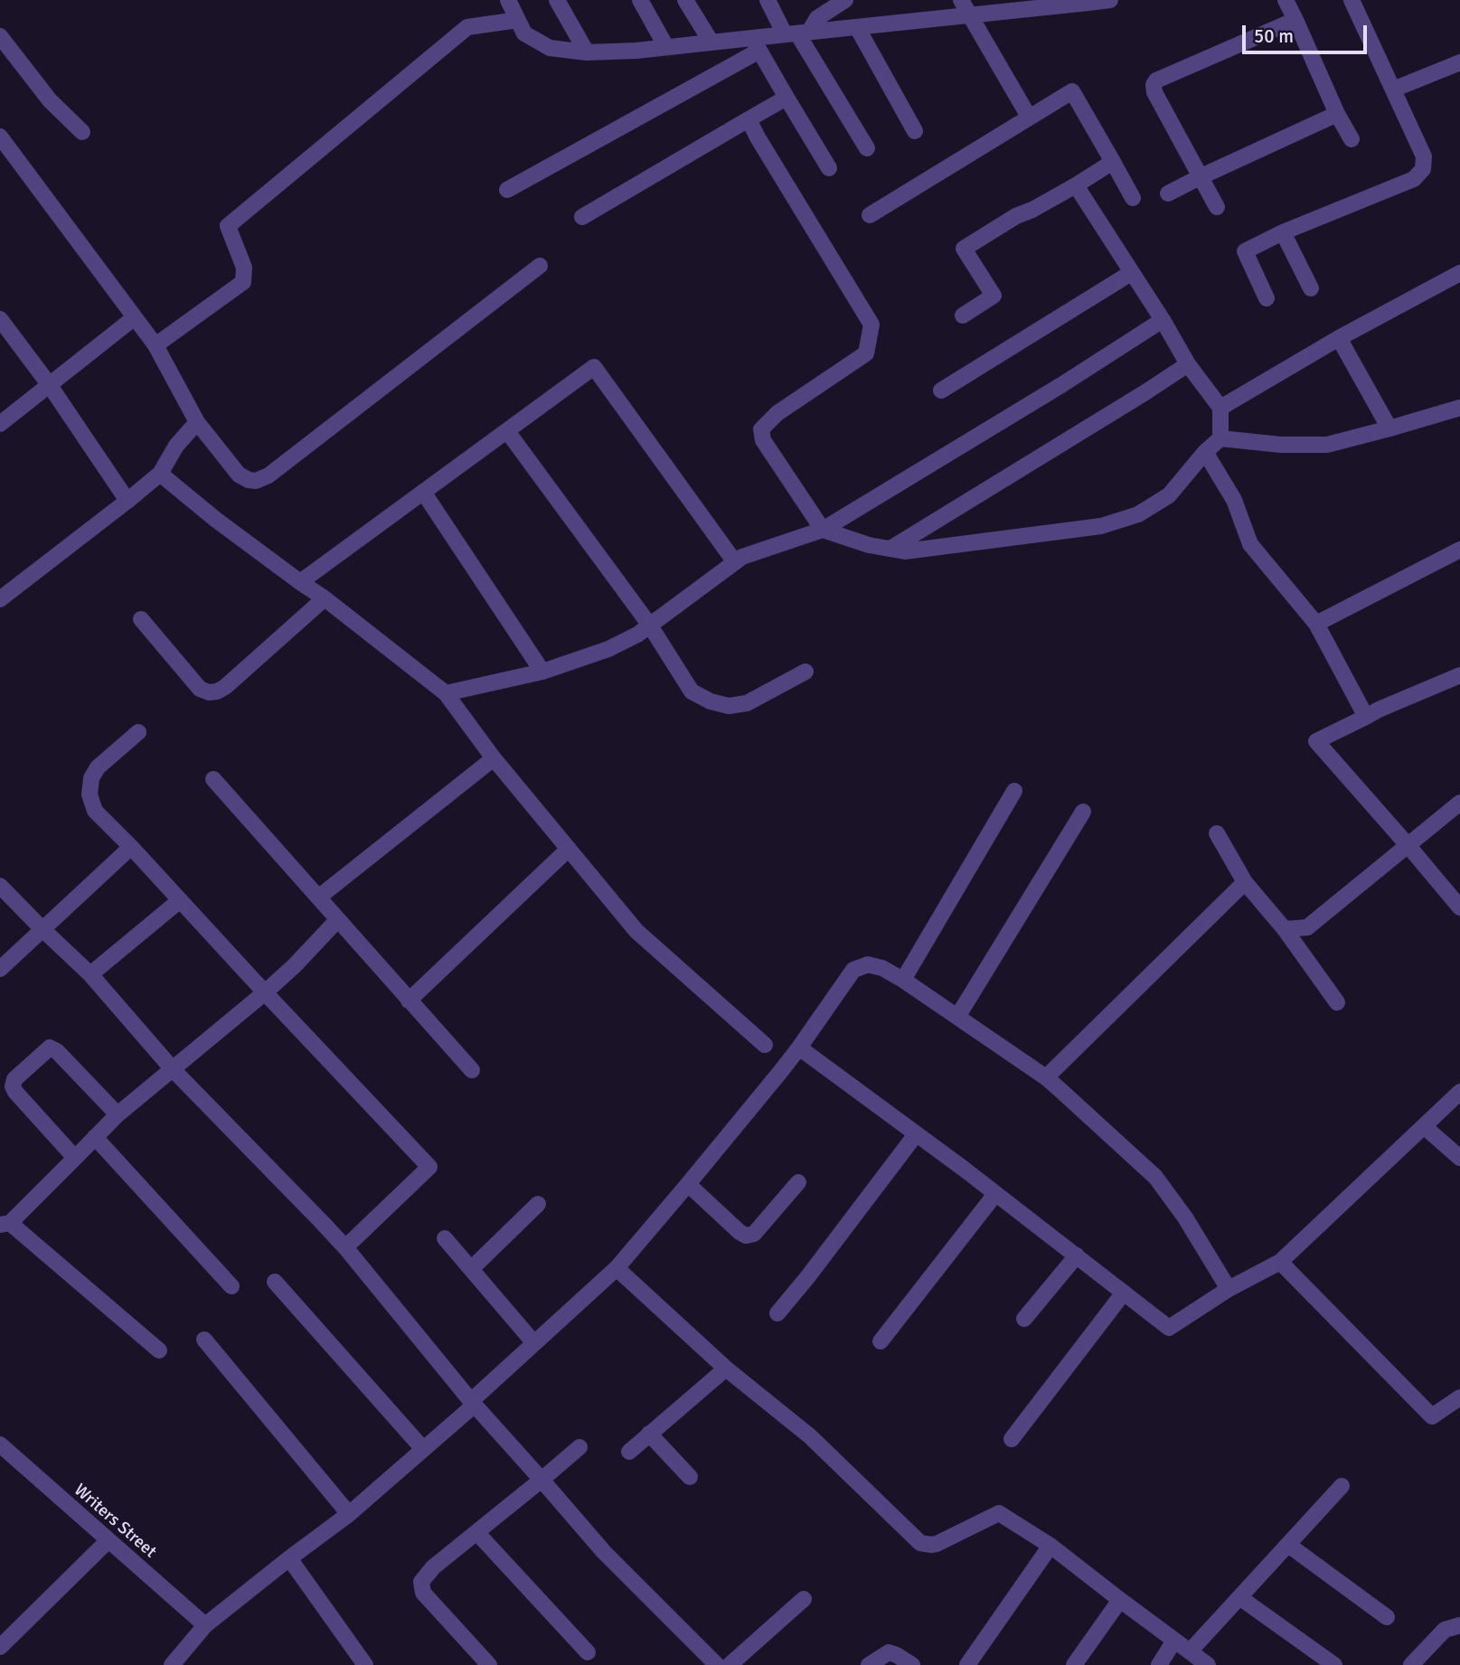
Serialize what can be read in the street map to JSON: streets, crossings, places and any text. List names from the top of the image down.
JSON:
{
  "streets": {
    "street": ["Writers Street"]
  },
  "scale_bar": "50 m"
}
